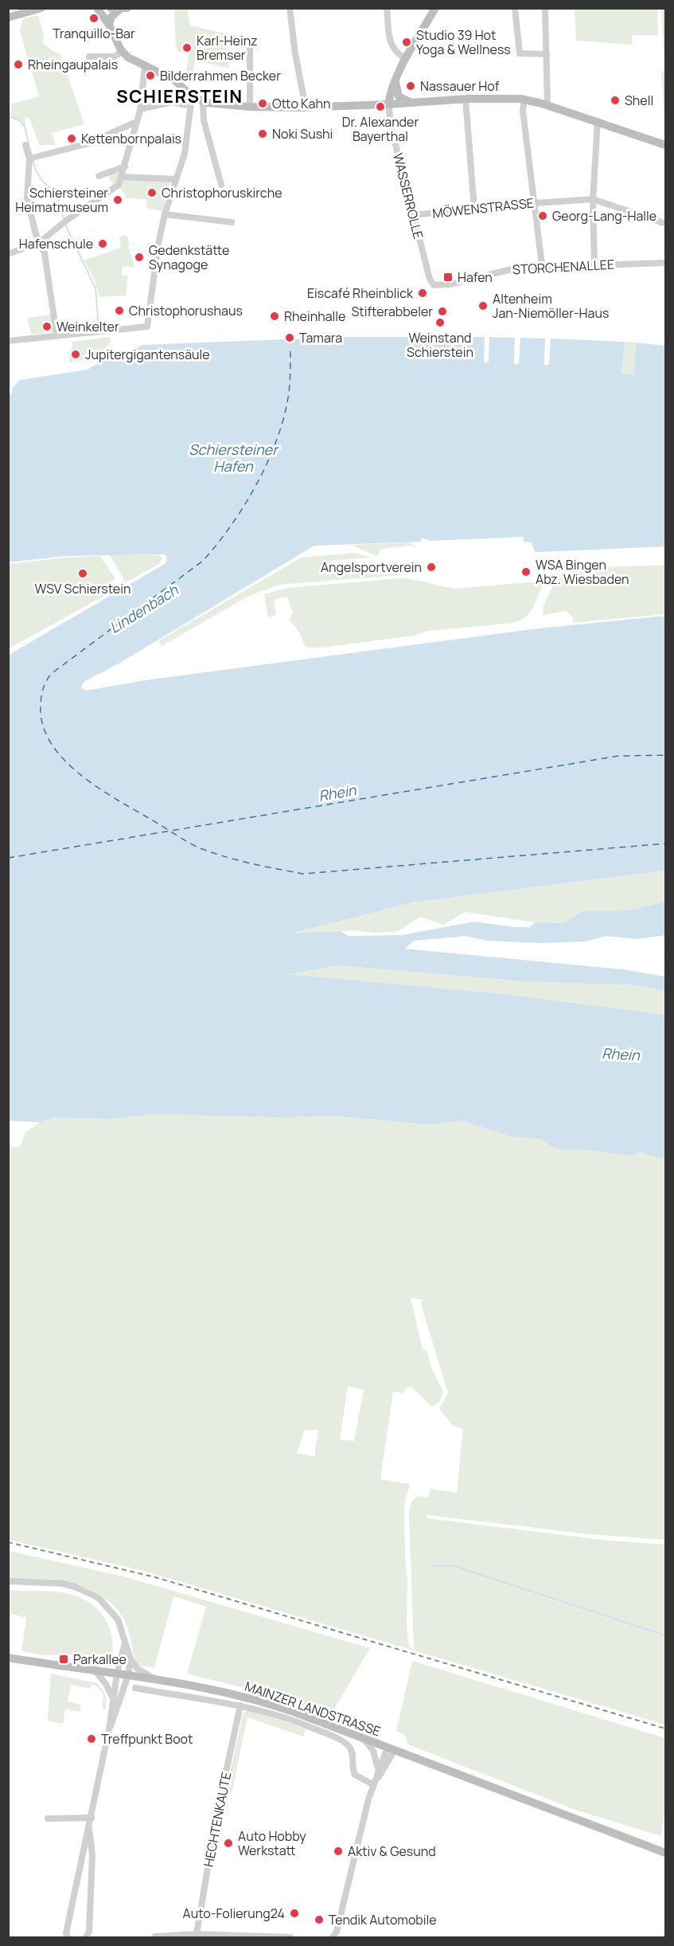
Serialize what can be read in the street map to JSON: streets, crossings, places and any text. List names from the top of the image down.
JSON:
{
  "streets": {
    "main road": ["MAINZER LANDSTRASSE"],
    "street": [
      "WASSERROLLE",
      "MÖWENSTRASSE",
      "STORCHENALLEE",
      "HECHTENKAUTE"
    ]
  },
  "crossings": [
    ["WASSERROLLE", "MÖWENSTRASSE"],
    ["WASSERROLLE", "STORCHENALLEE"],
    ["MAINZER LANDSTRASSE", "HECHTENKAUTE"]
  ],
  "districts": ["SCHIERSTEIN"],
  "water": ["Schiersteiner Hafen", "Lindenbach", "Rhein"],
  "places": {
    "other": [
      "Tranquillo-Bar",
      "Studio 39 Hot Yoga & Wellness",
      "Karl-Heinz Bremser",
      "Rheingaupalais",
      "Bilderrahmen Becker",
      "Nassauer Hof",
      "Shell",
      "Otto Kahn",
      "Dr. Alexander Bayerthal",
      "Noki Sushi",
      "Kettenbornpalais",
      "Christophoruskirche",
      "Schiersteiner Heimatmuseum",
      "Georg-Lang-Halle",
      "Hafenschule",
      "Gedenkstätte Synagoge",
      "Eiscafé Rheinblick",
      "Altenheim Jan-Niemöller-Haus",
      "Christophorushaus",
      "Stifterabbeler",
      "Rheinhalle",
      "Weinstand Schierstein",
      "Weinkelter",
      "Tamara",
      "Jupitergigantensäule",
      "Angelsportverein",
      "WSA Bingen Abz. Wiesbaden",
      "WSV Schierstein",
      "Treffpunkt Boot",
      "Auto Hobby Werkstatt",
      "Aktiv & Gesund",
      "Auto-Folierung24",
      "Tendik Automobile"
    ],
    "transit": ["Hafen", "Parkallee"]
  }
}
